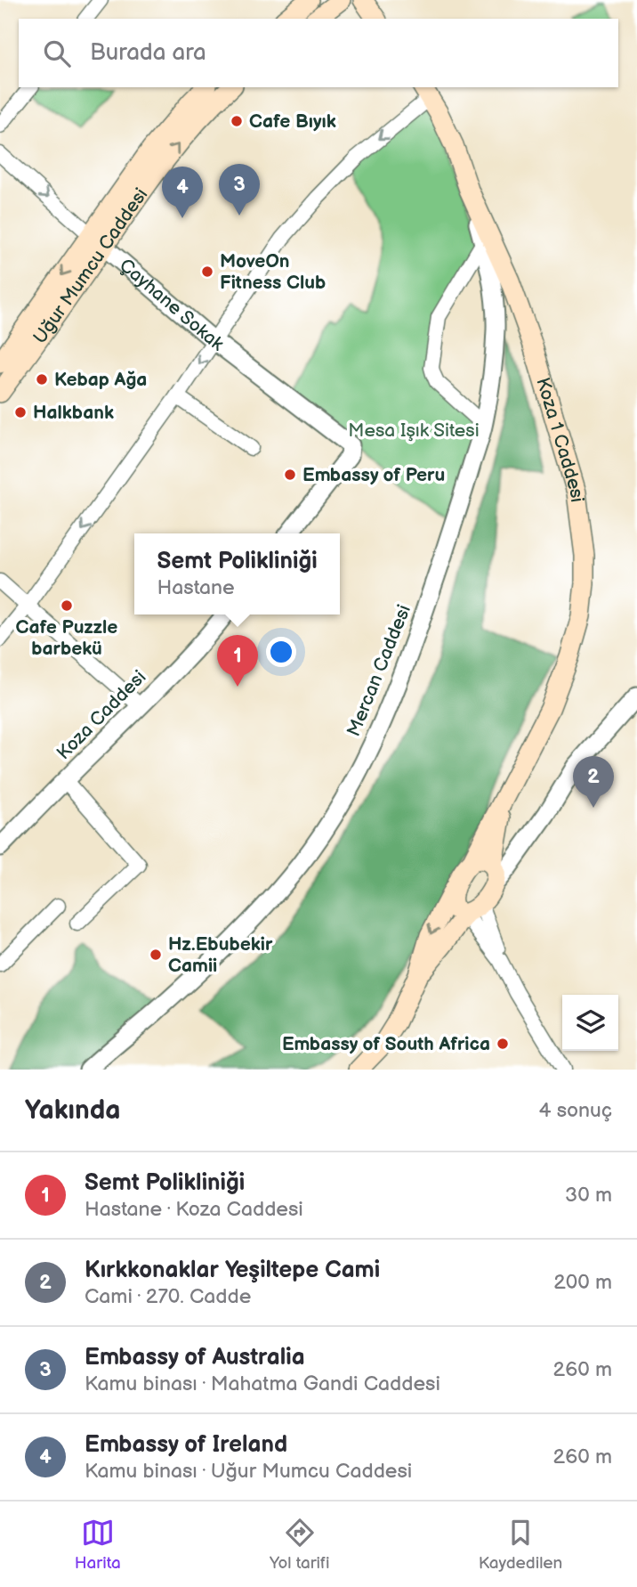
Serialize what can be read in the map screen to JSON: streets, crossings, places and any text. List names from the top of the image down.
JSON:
{
  "streets": {
    "main road": ["Uğur Mumcu Caddesi", "Koza 1 Caddesi"],
    "street": ["Çayhane Sokak", "Mercan Caddesi", "Koza Caddesi"]
  },
  "crossings": [
    ["Uğur Mumcu Caddesi", "Çayhane Sokak"],
    ["Koza 1 Caddesi", "Mercan Caddesi"]
  ],
  "parks": ["Mesa Işık Sitesi"],
  "places": [
    "Cafe Bıyık",
    "MoveOn Fitness Club",
    "Kebap Ağa",
    "Halkbank",
    "Embassy of Peru",
    "Cafe Puzzle barbekü",
    "Hz.Ebubekir Camii",
    "Embassy of South Africa"
  ],
  "page": {
    "search": "Burada ara",
    "pins": [
      "3",
      "4",
      "1",
      "2"
    ],
    "popup": ["Semt Polikliniği", "Hastane"],
    "heading": ["Yakında", "4 sonuç"],
    "list": [
      {
        "mark": "1",
        "name": "Semt Polikliniği",
        "note": "Hastane · Koza Caddesi",
        "value": "30 m"
      },
      {
        "mark": "2",
        "name": "Kırkkonaklar Yeşiltepe Cami",
        "note": "Cami · 270. Cadde",
        "value": "200 m"
      },
      {
        "mark": "3",
        "name": "Embassy of Australia",
        "note": "Kamu binası · Mahatma Gandi Caddesi",
        "value": "260 m"
      },
      {
        "mark": "4",
        "name": "Embassy of Ireland",
        "note": "Kamu binası · Uğur Mumcu Caddesi",
        "value": "260 m"
      }
    ],
    "nav": ["Harita", "Yol tarifi", "Kaydedilen"]
  }
}
